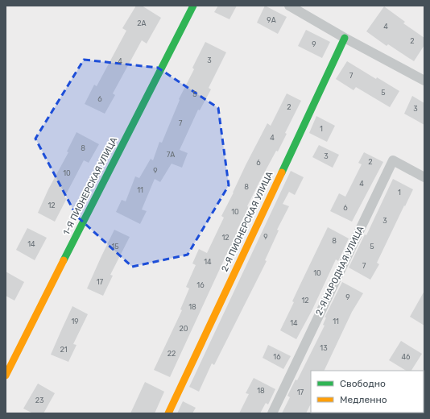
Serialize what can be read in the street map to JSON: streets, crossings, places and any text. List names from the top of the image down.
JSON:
{
  "streets": {
    "street": ["1-Я ПИОНЕРСКАЯ УЛИЦА", "2-Я ПИОНЕРСКАЯ УЛИЦА", "2-Я НАРОДНАЯ УЛИЦА"]
  },
  "house_numbers": [
    "9А",
    "2А",
    "4",
    "2",
    "9",
    "3",
    "4",
    "7",
    "5",
    "5",
    "6",
    "2",
    "3",
    "7",
    "1",
    "4",
    "8",
    "7А",
    "3",
    "2",
    "6",
    "9",
    "10",
    "4",
    "8",
    "11",
    "1",
    "12",
    "6",
    "10",
    "3",
    "9",
    "12",
    "8",
    "14",
    "15",
    "5",
    "14",
    "7",
    "10",
    "17",
    "16",
    "9",
    "12",
    "18",
    "19",
    "11",
    "14",
    "20",
    "13",
    "21",
    "22",
    "16",
    "46",
    "18",
    "17",
    "23"
  ],
  "legend": ["Свободно", "Медленно"]
}
